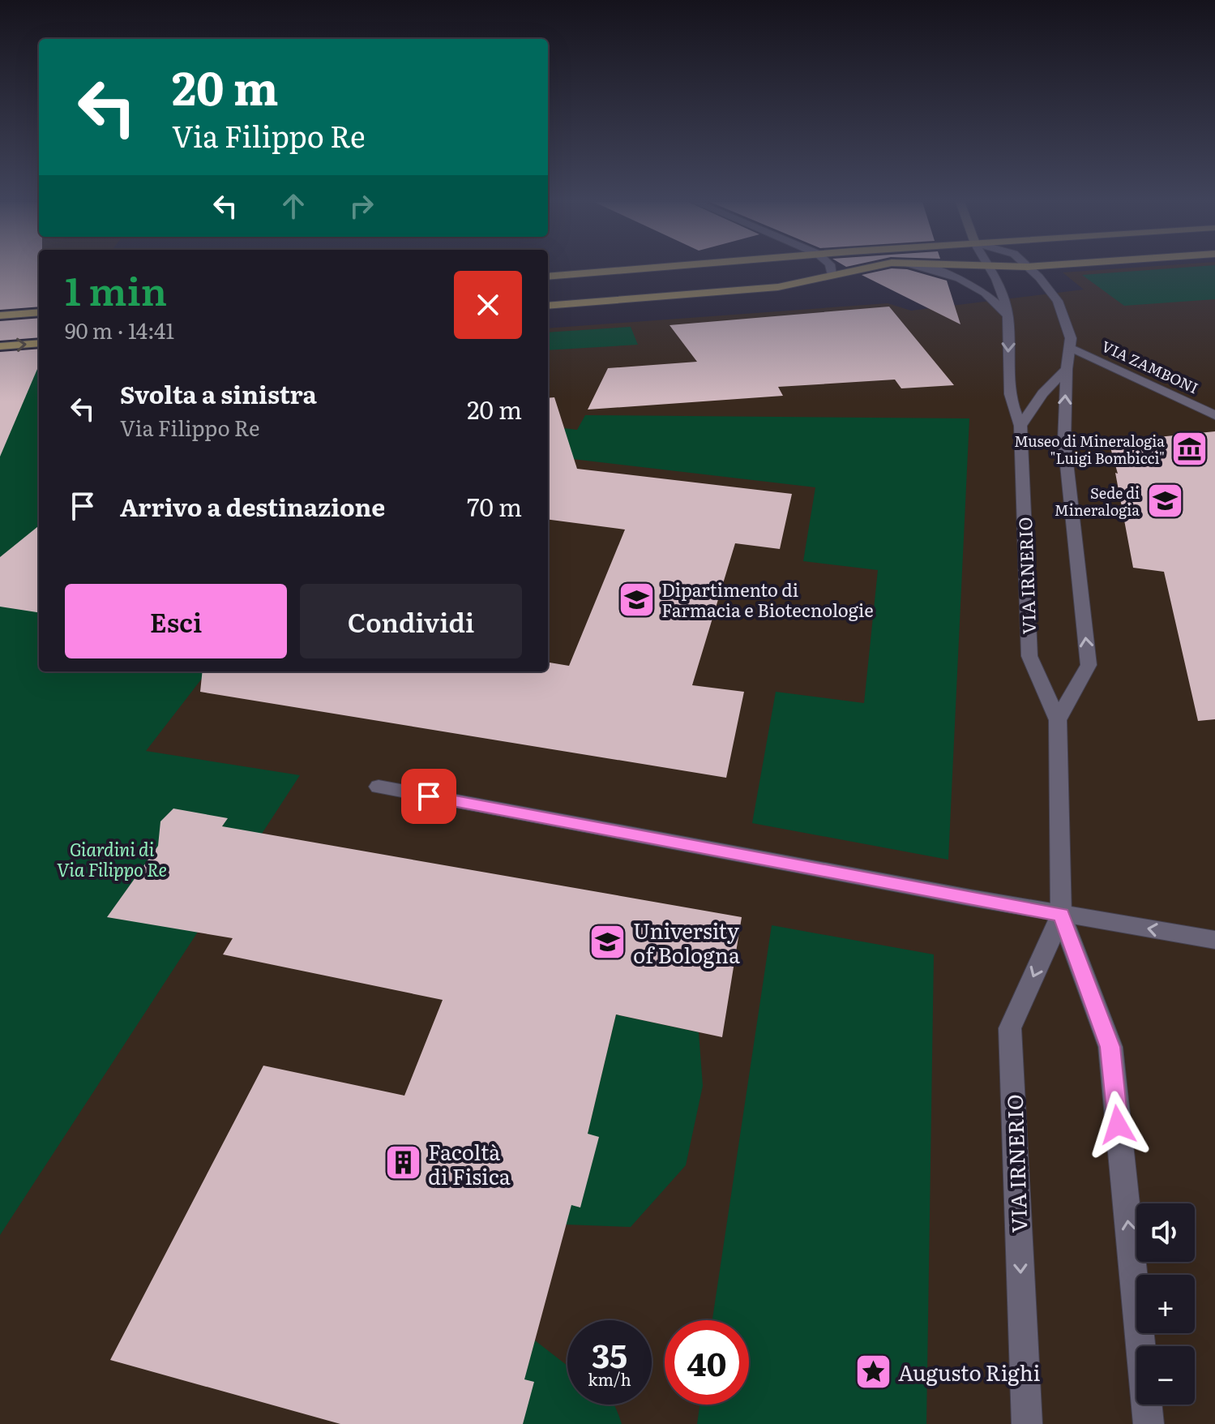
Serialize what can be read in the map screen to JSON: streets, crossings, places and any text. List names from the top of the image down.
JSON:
{
  "streets": {
    "street": ["VIA ZAMBONI", "VIA IRNERIO"]
  },
  "parks": ["Giardini di Via Filippo Re"],
  "places": {
    "museum": ["Museo di Mineralogia \"Luigi Bombicci\""],
    "school or university": ["Sede di Mineralogia", "Dipartimento di Farmacia e Biotecnologie", "University of Bologna"],
    "building": ["Facoltà di Fisica"],
    "place": ["Augusto Righi"]
  },
  "page": {
    "turn": ["20 m", "Via Filippo Re"],
    "heading": ["1 min", "90 m · 14:41"],
    "list": [
      {
        "name": "Svolta a sinistra",
        "note": "Via Filippo Re",
        "value": "20 m"
      },
      {
        "name": "Arrivo a destinazione",
        "value": "70 m"
      }
    ],
    "buttons": ["Esci", "Condividi"],
    "map_buttons": ["+", "−"],
    "speed": "35 km/h",
    "limit": "40"
  }
}
